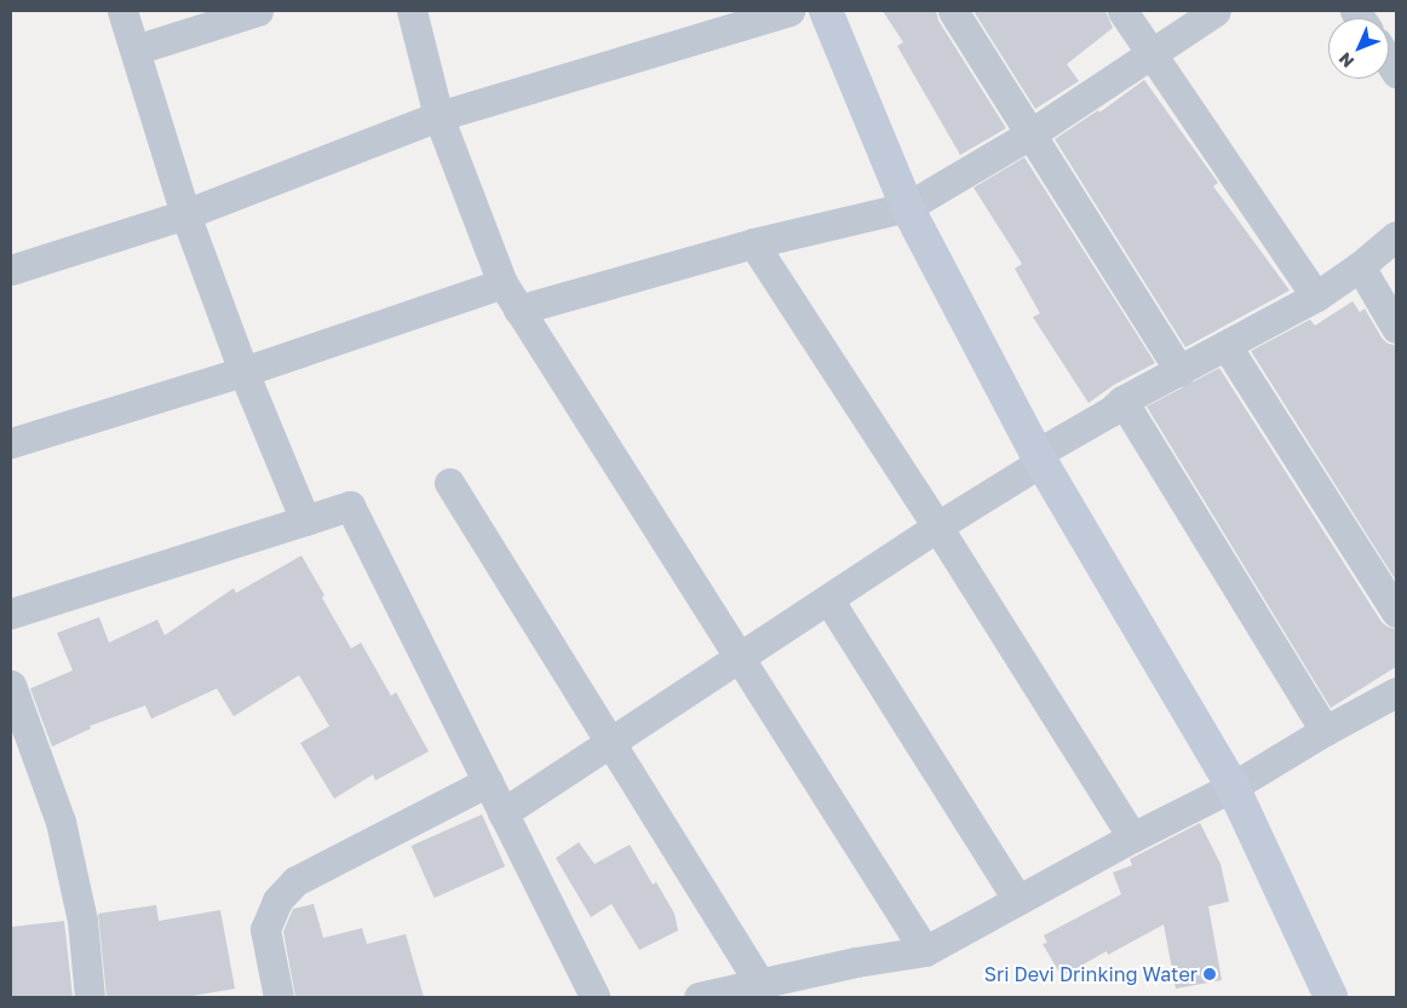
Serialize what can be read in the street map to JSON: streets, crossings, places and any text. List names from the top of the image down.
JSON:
{
  "places": ["Sri Devi Drinking Water"],
  "north": "bottom left"
}
